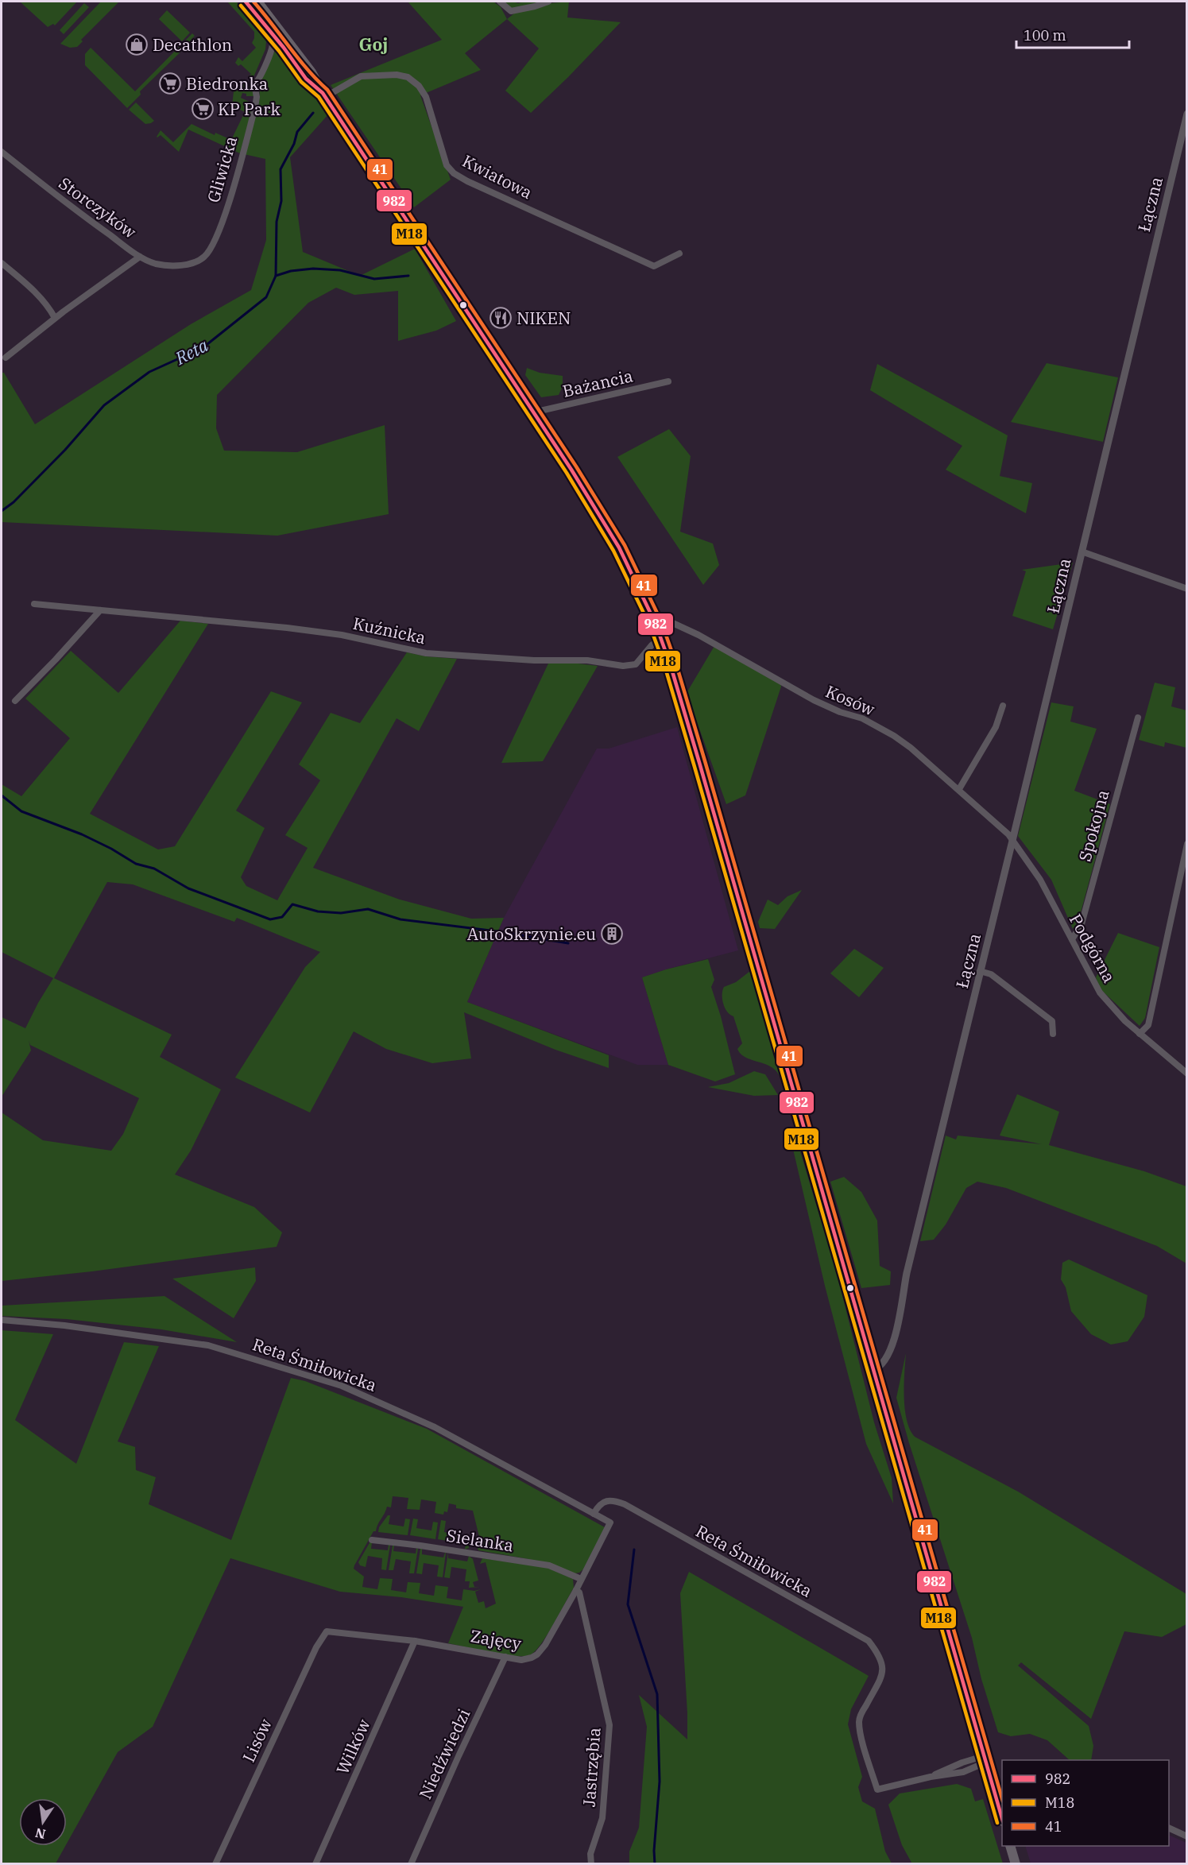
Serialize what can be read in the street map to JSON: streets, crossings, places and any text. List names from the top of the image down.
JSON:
{
  "streets": {
    "main road": ["Gliwicka"],
    "street": [
      "Kwiatowa",
      "Łączna",
      "Storczyków",
      "Bażancia",
      "Kuźnicka",
      "Kosów",
      "Spokojna",
      "Podgórna",
      "Reta Śmiłowicka",
      "Sielanka",
      "Zajęcy",
      "Lisów",
      "Wilków",
      "Niedźwiedzi",
      "Jastrzębia"
    ]
  },
  "crossings": [
    ["Gliwicka", "Kwiatowa"],
    ["Gliwicka", "Łączna"],
    ["Gliwicka", "Storczyków"],
    ["Gliwicka", "Bażancia"],
    ["Gliwicka", "Kuźnicka"],
    ["Gliwicka", "Kosów"],
    ["Łączna", "Kosów"],
    ["Łączna", "Podgórna"],
    ["Kosów", "Podgórna"],
    ["Spokojna", "Podgórna"],
    ["Reta Śmiłowicka", "Zajęcy"],
    ["Sielanka", "Zajęcy"],
    ["Zajęcy", "Lisów"],
    ["Zajęcy", "Wilków"],
    ["Zajęcy", "Niedźwiedzi"],
    ["Zajęcy", "Jastrzębia"]
  ],
  "districts": ["Goj"],
  "water": ["Reta"],
  "places": {
    "shop": ["Decathlon"],
    "supermarket": ["Biedronka", "KP Park"],
    "restaurant": ["NIKEN"],
    "building": ["AutoSkrzynie.eu"]
  },
  "lines": ["transit line 982", "transit line 41", "transit line M18"],
  "legend": ["982", "M18", "41"],
  "scale_bar": "100 m",
  "north": "bottom"
}
